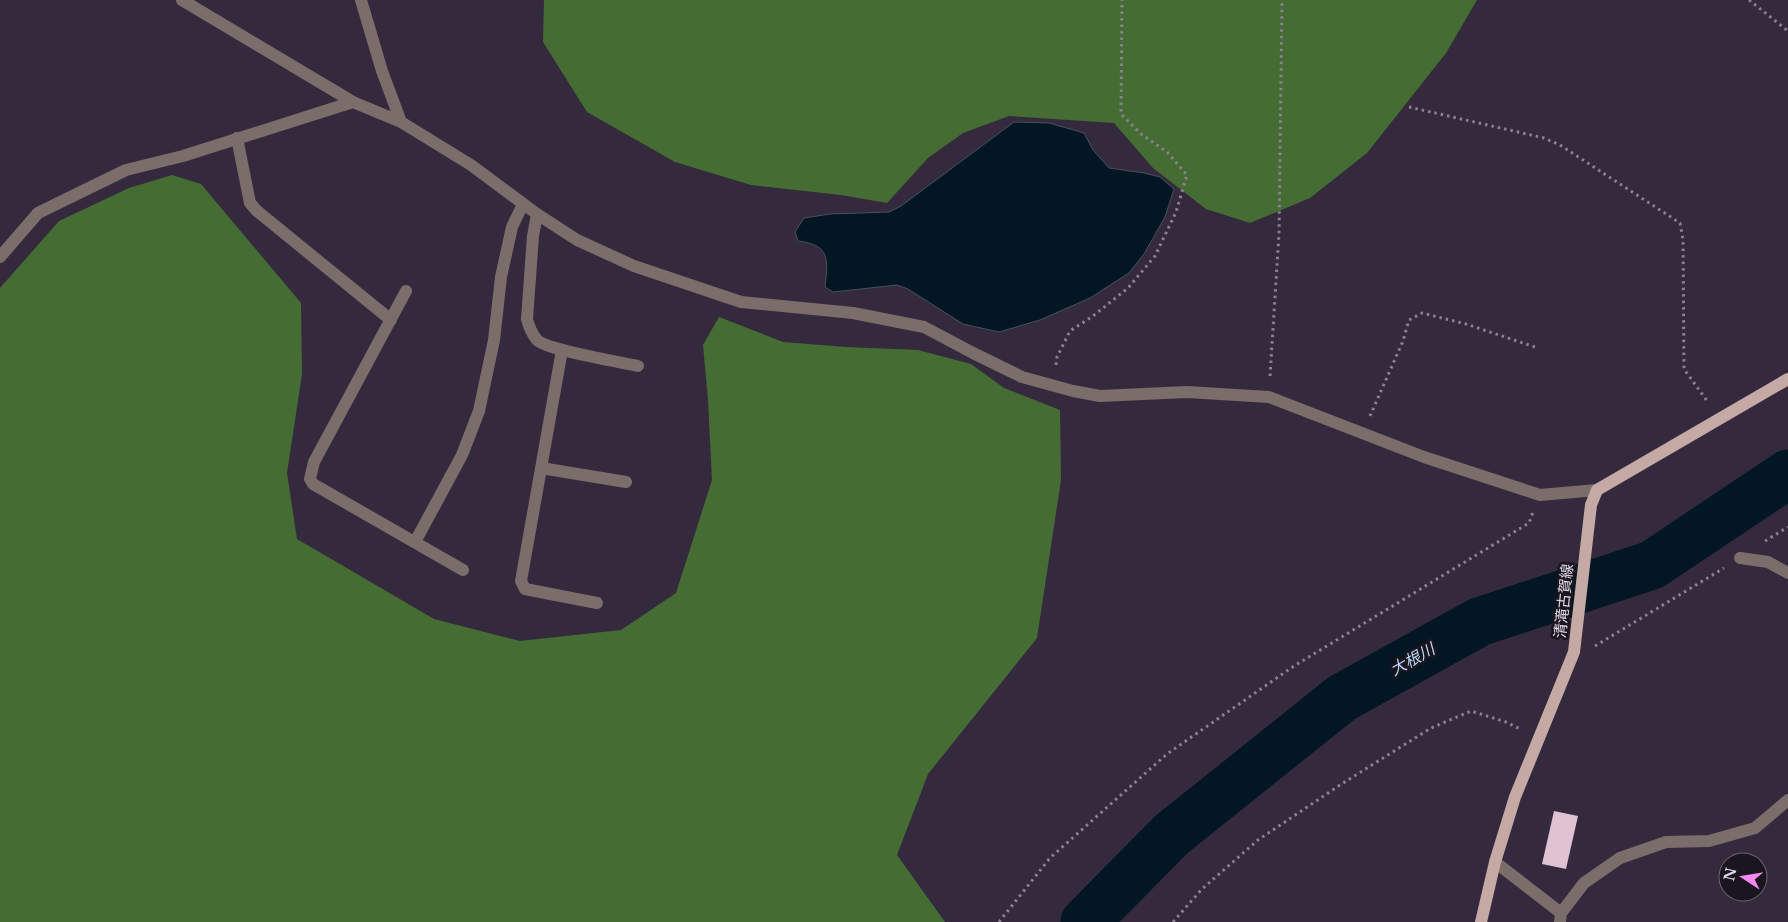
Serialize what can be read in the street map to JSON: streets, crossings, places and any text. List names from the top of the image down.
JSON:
{
  "streets": {
    "main road": ["清滝古賀線"]
  },
  "water": ["大根川"],
  "north": "left"
}
